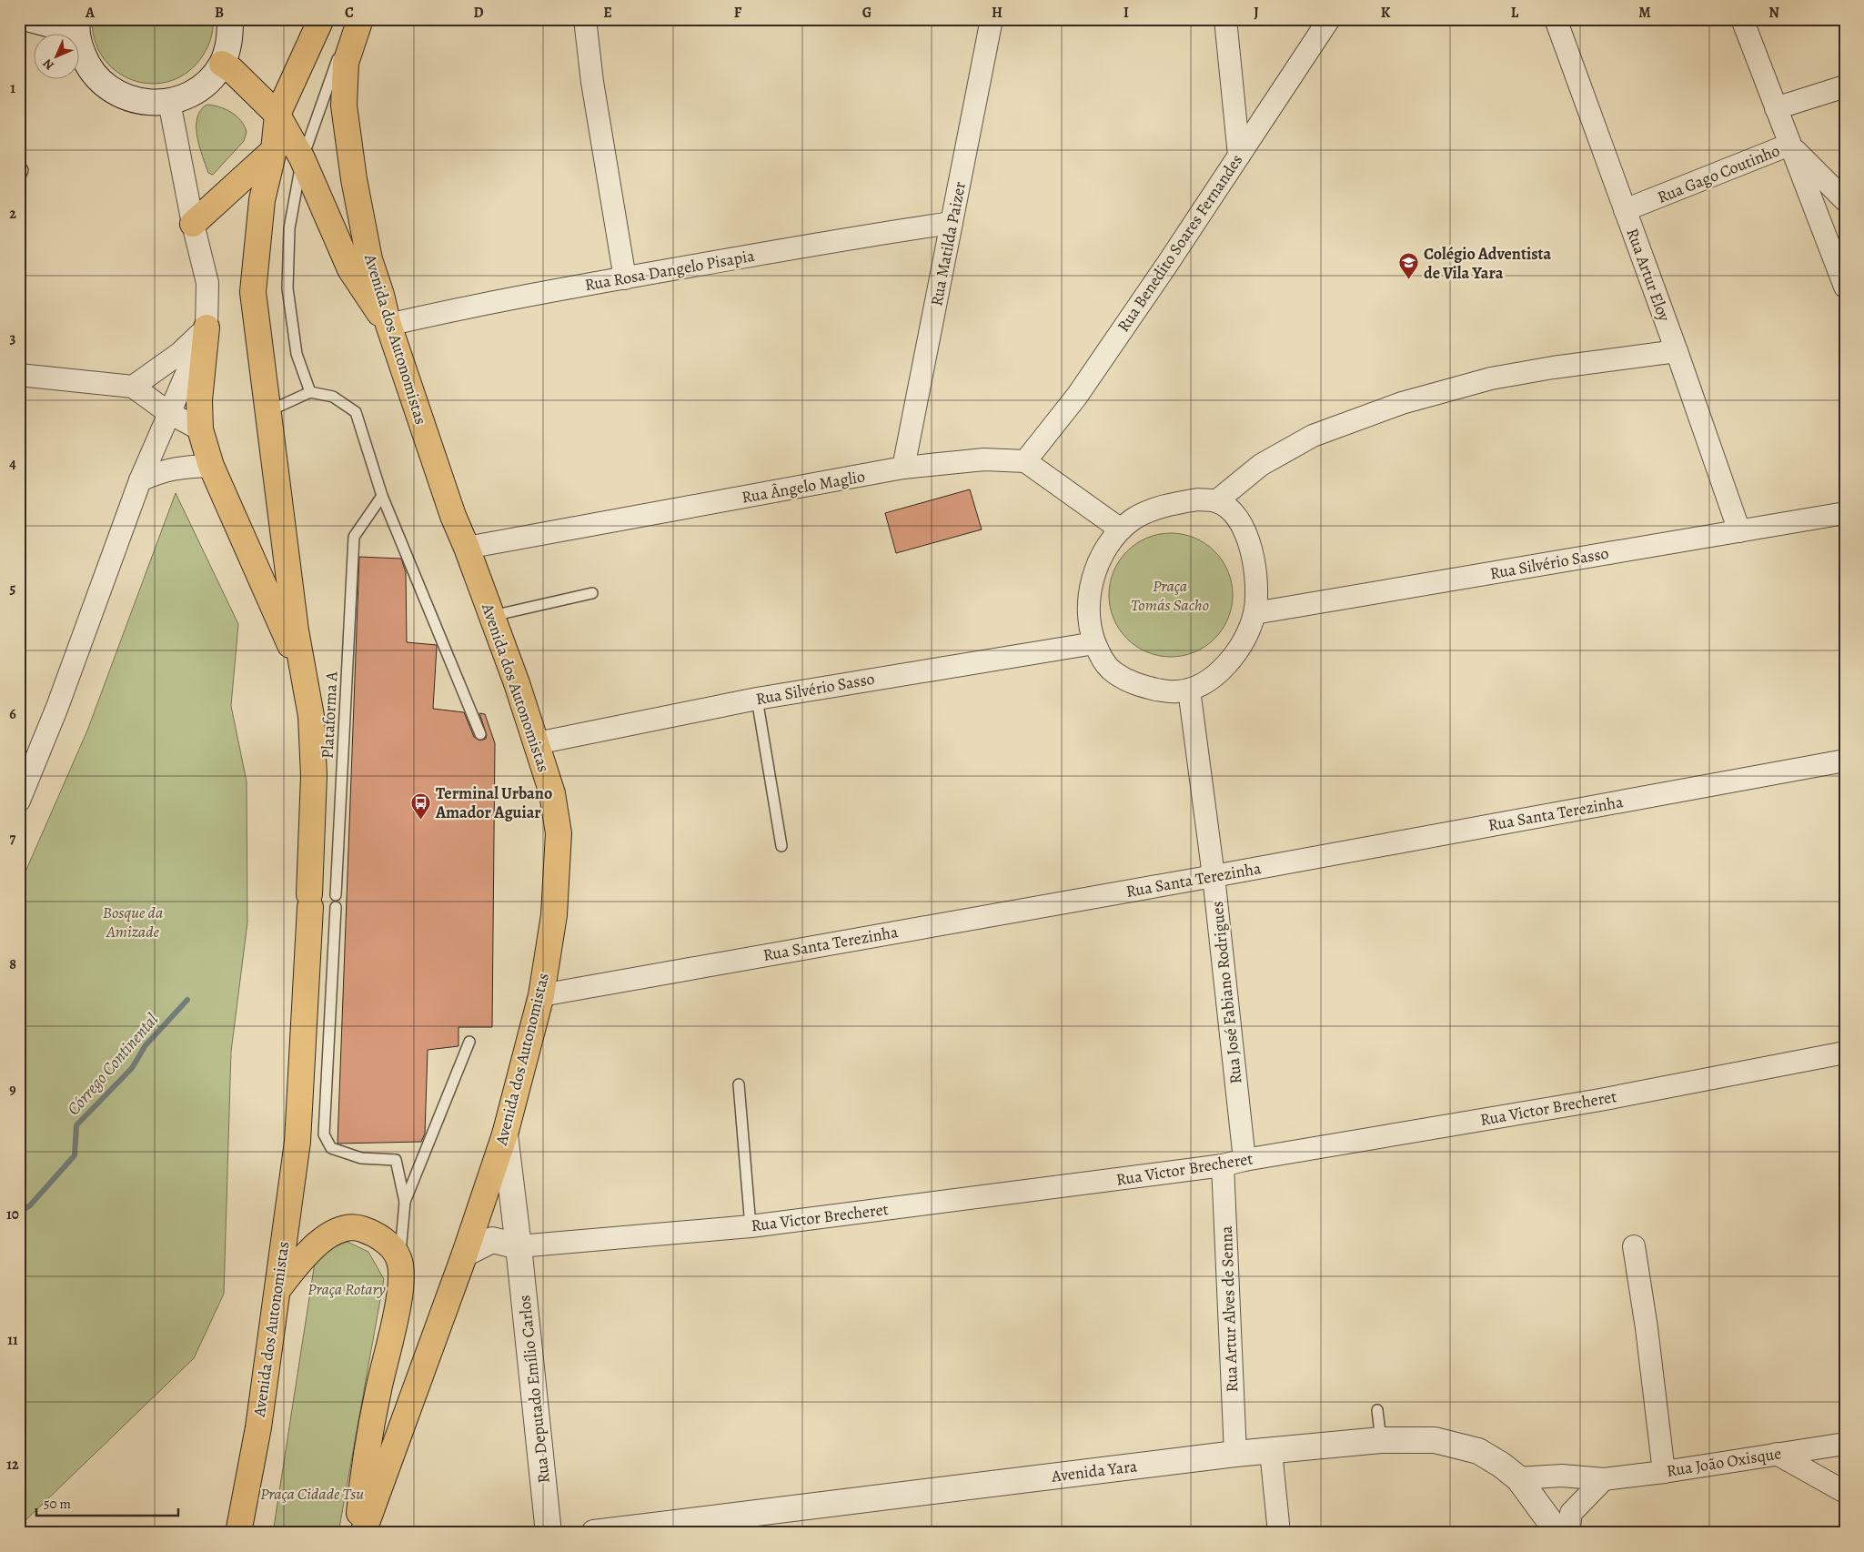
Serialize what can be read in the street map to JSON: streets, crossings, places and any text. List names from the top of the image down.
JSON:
{
  "streets": {
    "main road": ["Avenida dos Autonomistas"],
    "street": [
      "Rua Gago Coutinho",
      "Rua Benedito Soares Fernandes",
      "Rua Matilda Paizer",
      "Rua Rosa Dangelo Pisapia",
      "Rua Artur Eloy",
      "Rua Ângelo Maglio",
      "Rua Silvério Sasso",
      "Rua Santa Terezinha",
      "Rua José Fabiano Rodrigues",
      "Rua Victor Brecheret",
      "Rua Artur Alves de Senna",
      "Rua Deputado Emílio Carlos",
      "Rua João Oxisque",
      "Avenida Yara"
    ],
    "lane": ["Plataforma A"]
  },
  "crossings": [
    ["Rua Gago Coutinho", "Rua Artur Eloy"],
    ["Rua Benedito Soares Fernandes", "Rua Ângelo Maglio"],
    ["Rua Matilda Paizer", "Rua Rosa Dangelo Pisapia"],
    ["Rua Matilda Paizer", "Rua Ângelo Maglio"],
    ["Rua Rosa Dangelo Pisapia", "Avenida dos Autonomistas"],
    ["Rua Artur Eloy", "Rua Silvério Sasso"],
    ["Avenida dos Autonomistas", "Rua Ângelo Maglio"],
    ["Avenida dos Autonomistas", "Rua Silvério Sasso"],
    ["Avenida dos Autonomistas", "Rua Santa Terezinha"],
    ["Avenida dos Autonomistas", "Rua Deputado Emílio Carlos"],
    ["Rua Santa Terezinha", "Rua José Fabiano Rodrigues"],
    ["Rua José Fabiano Rodrigues", "Rua Victor Brecheret"],
    ["Rua Victor Brecheret", "Rua Artur Alves de Senna"],
    ["Rua Victor Brecheret", "Rua Deputado Emílio Carlos"],
    ["Rua Artur Alves de Senna", "Avenida Yara"],
    ["Rua João Oxisque", "Avenida Yara"]
  ],
  "water": ["Córrego Continental"],
  "parks": [
    "Praça Tomás Sacho",
    "Bosque da Amizade",
    "Praça Rotary",
    "Praça Cidade Tsu"
  ],
  "places": {
    "school or university": ["Colégio Adventista de Vila Yara"],
    "bus stop": ["Terminal Urbano Amador Aguiar"]
  },
  "scale_bar": "50 m",
  "north": "bottom left",
  "grid": {
    "columns": [
      "A",
      "B",
      "C",
      "D",
      "E",
      "F",
      "G",
      "H",
      "I",
      "J",
      "K",
      "L",
      "M",
      "N"
    ],
    "rows": [
      "1",
      "2",
      "3",
      "4",
      "5",
      "6",
      "7",
      "8",
      "9",
      "10",
      "11",
      "12"
    ]
  }
}
